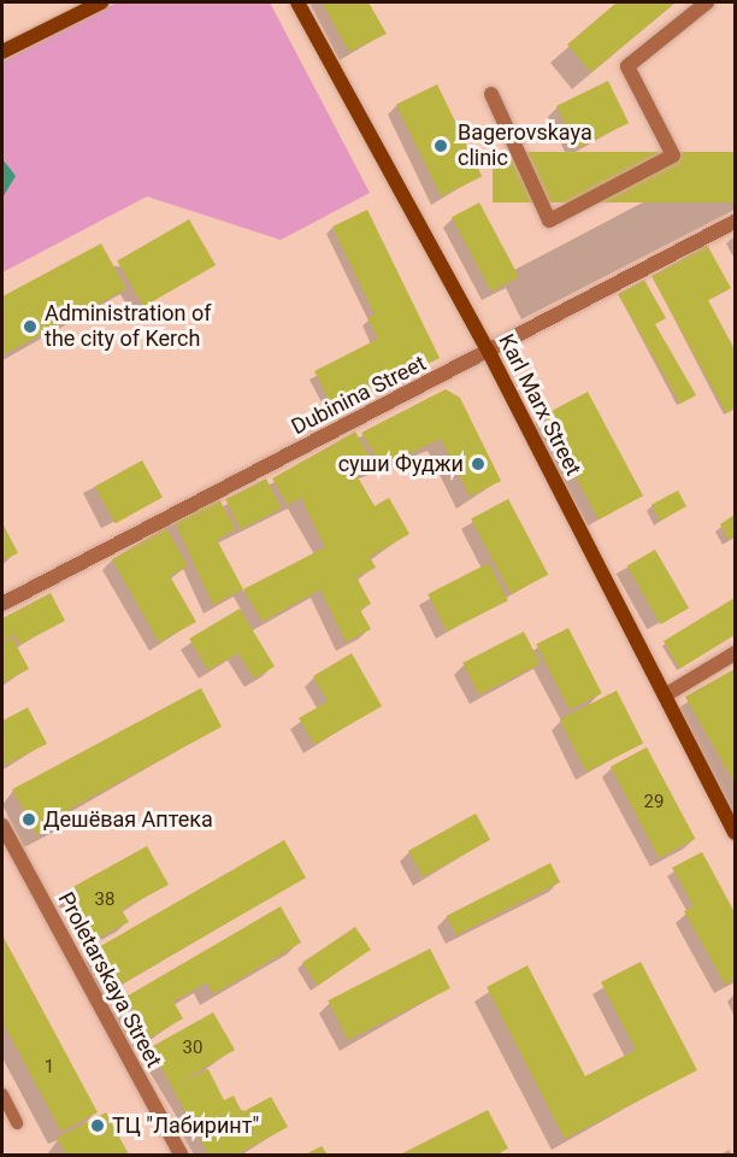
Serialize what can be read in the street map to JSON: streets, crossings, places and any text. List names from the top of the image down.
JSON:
{
  "streets": {
    "main road": ["Karl Marx Street"],
    "street": ["Dubinina Street", "Proletarskaya Street"]
  },
  "crossings": [
    ["Dubinina Street", "Karl Marx Street"]
  ],
  "places": [
    "Bagerovskaya clinic",
    "Administration of the city of Kerch",
    "суши Фуджи",
    "Дешёвая Аптека",
    "ТЦ \"Лабиринт\""
  ],
  "house_numbers": [
    "29",
    "38",
    "30",
    "1"
  ]
}
